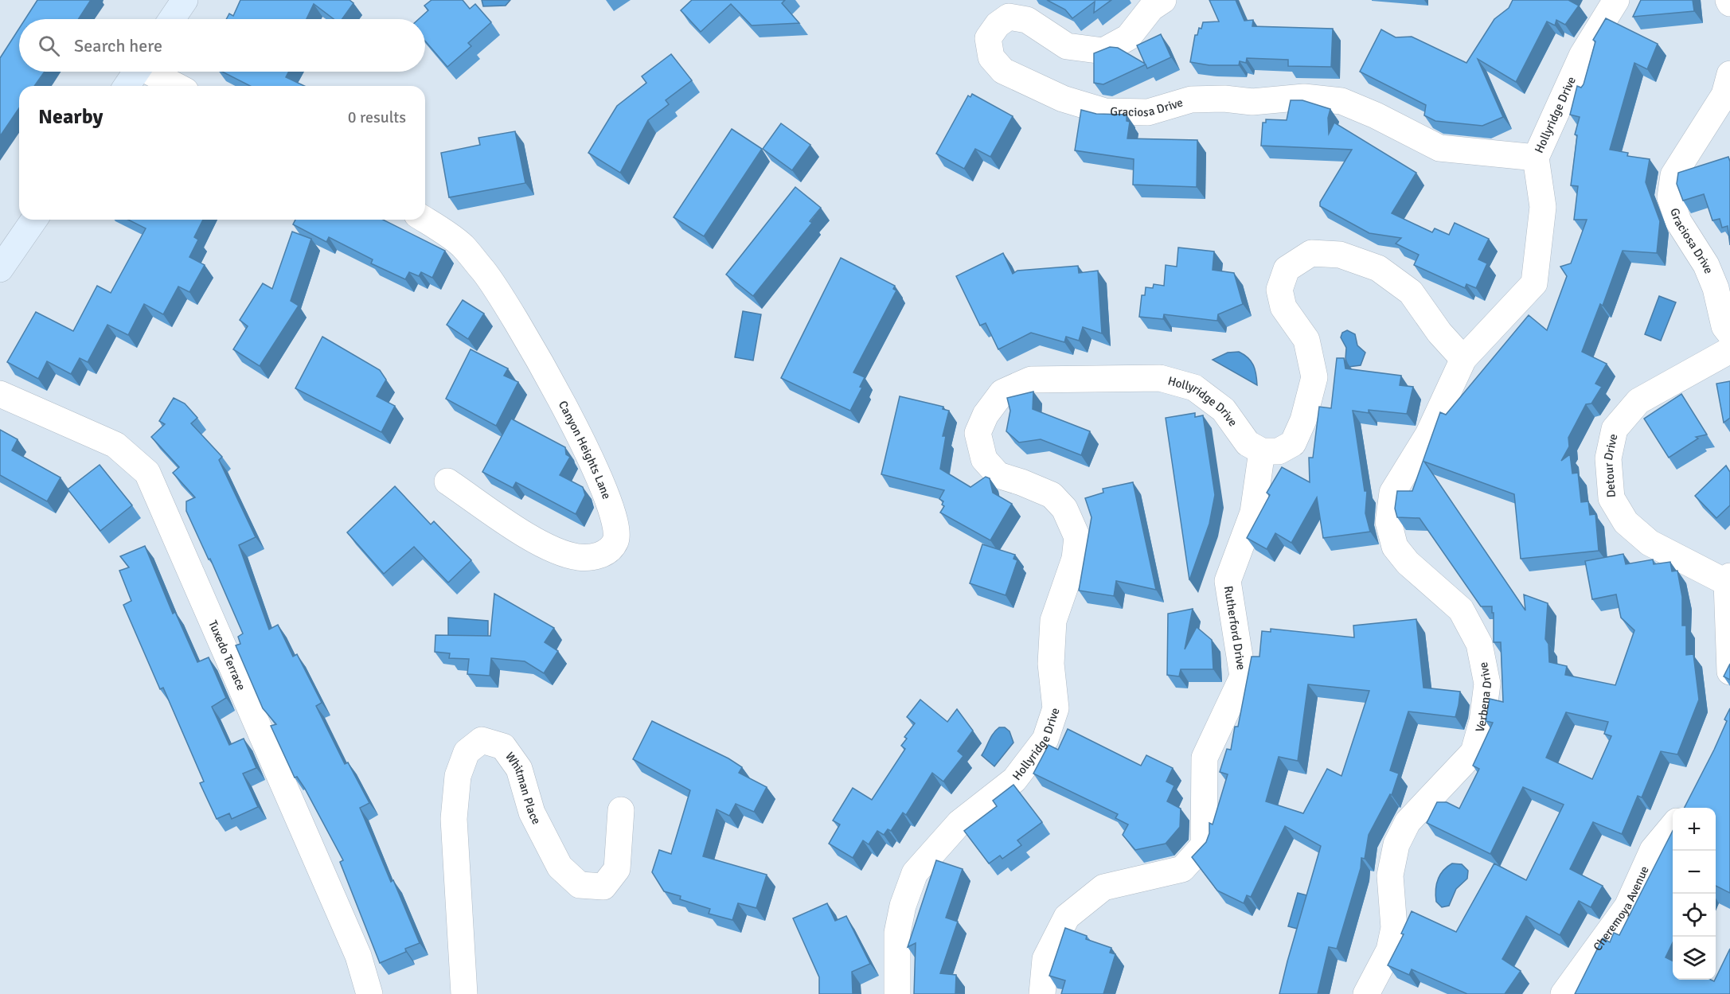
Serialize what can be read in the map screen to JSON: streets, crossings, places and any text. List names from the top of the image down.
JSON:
{
  "streets": {
    "street": [
      "Graciosa Drive",
      "Hollyridge Drive",
      "Canyon Heights Lane",
      "Detour Drive",
      "Rutherford Drive",
      "Tuxedo Terrace",
      "Verbena Drive",
      "Whitman Place",
      "Cheremoya Avenue"
    ]
  },
  "crossings": [
    ["Graciosa Drive", "Hollyridge Drive"],
    ["Hollyridge Drive", "Rutherford Drive"],
    ["Hollyridge Drive", "Verbena Drive"]
  ],
  "page": {
    "search": "Search here",
    "heading": ["Nearby", "0 results"],
    "map_buttons": ["+", "−"]
  }
}
